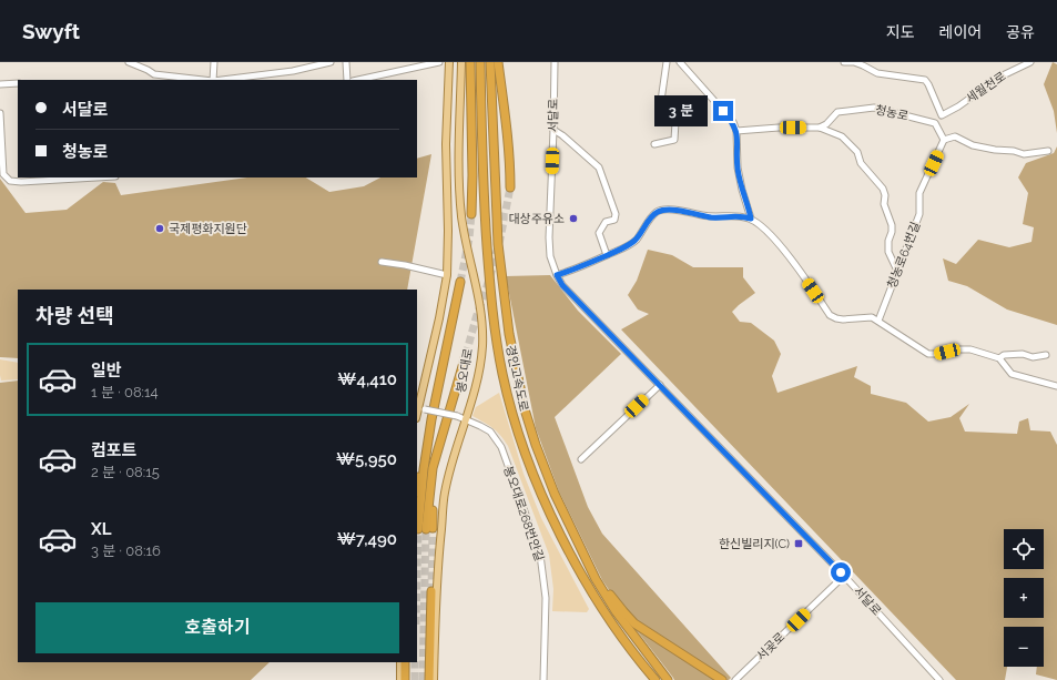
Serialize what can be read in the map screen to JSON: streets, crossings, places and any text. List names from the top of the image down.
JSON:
{
  "streets": {
    "highway": ["봉오대로", "경인고속도로"],
    "street": [
      "세월천로",
      "청농로",
      "서달로",
      "청농로64번길",
      "봉오대로268번안길",
      "서곶로"
    ]
  },
  "crossings": [
    ["세월천로", "청농로"],
    ["서달로", "서곶로"],
    ["봉오대로", "봉오대로268번안길"]
  ],
  "places": {
    "other": ["대상주유소", "국제평화지원단"],
    "transit": ["한신빌리지(C)"]
  },
  "page": {
    "header": "Swyft",
    "nav": ["지도", "레이어", "공유"],
    "banner": ["서달로", "청농로"],
    "bubble": "3 분",
    "heading": "차량 선택",
    "list": [
      {
        "name": "일반",
        "note": "1 분 · 08:14",
        "value": "₩4,410"
      },
      {
        "name": "컴포트",
        "note": "2 분 · 08:15",
        "value": "₩5,950"
      },
      {
        "name": "XL",
        "note": "3 분 · 08:16",
        "value": "₩7,490"
      }
    ],
    "map_buttons": ["+", "−"],
    "buttons": "호출하기"
  }
}
